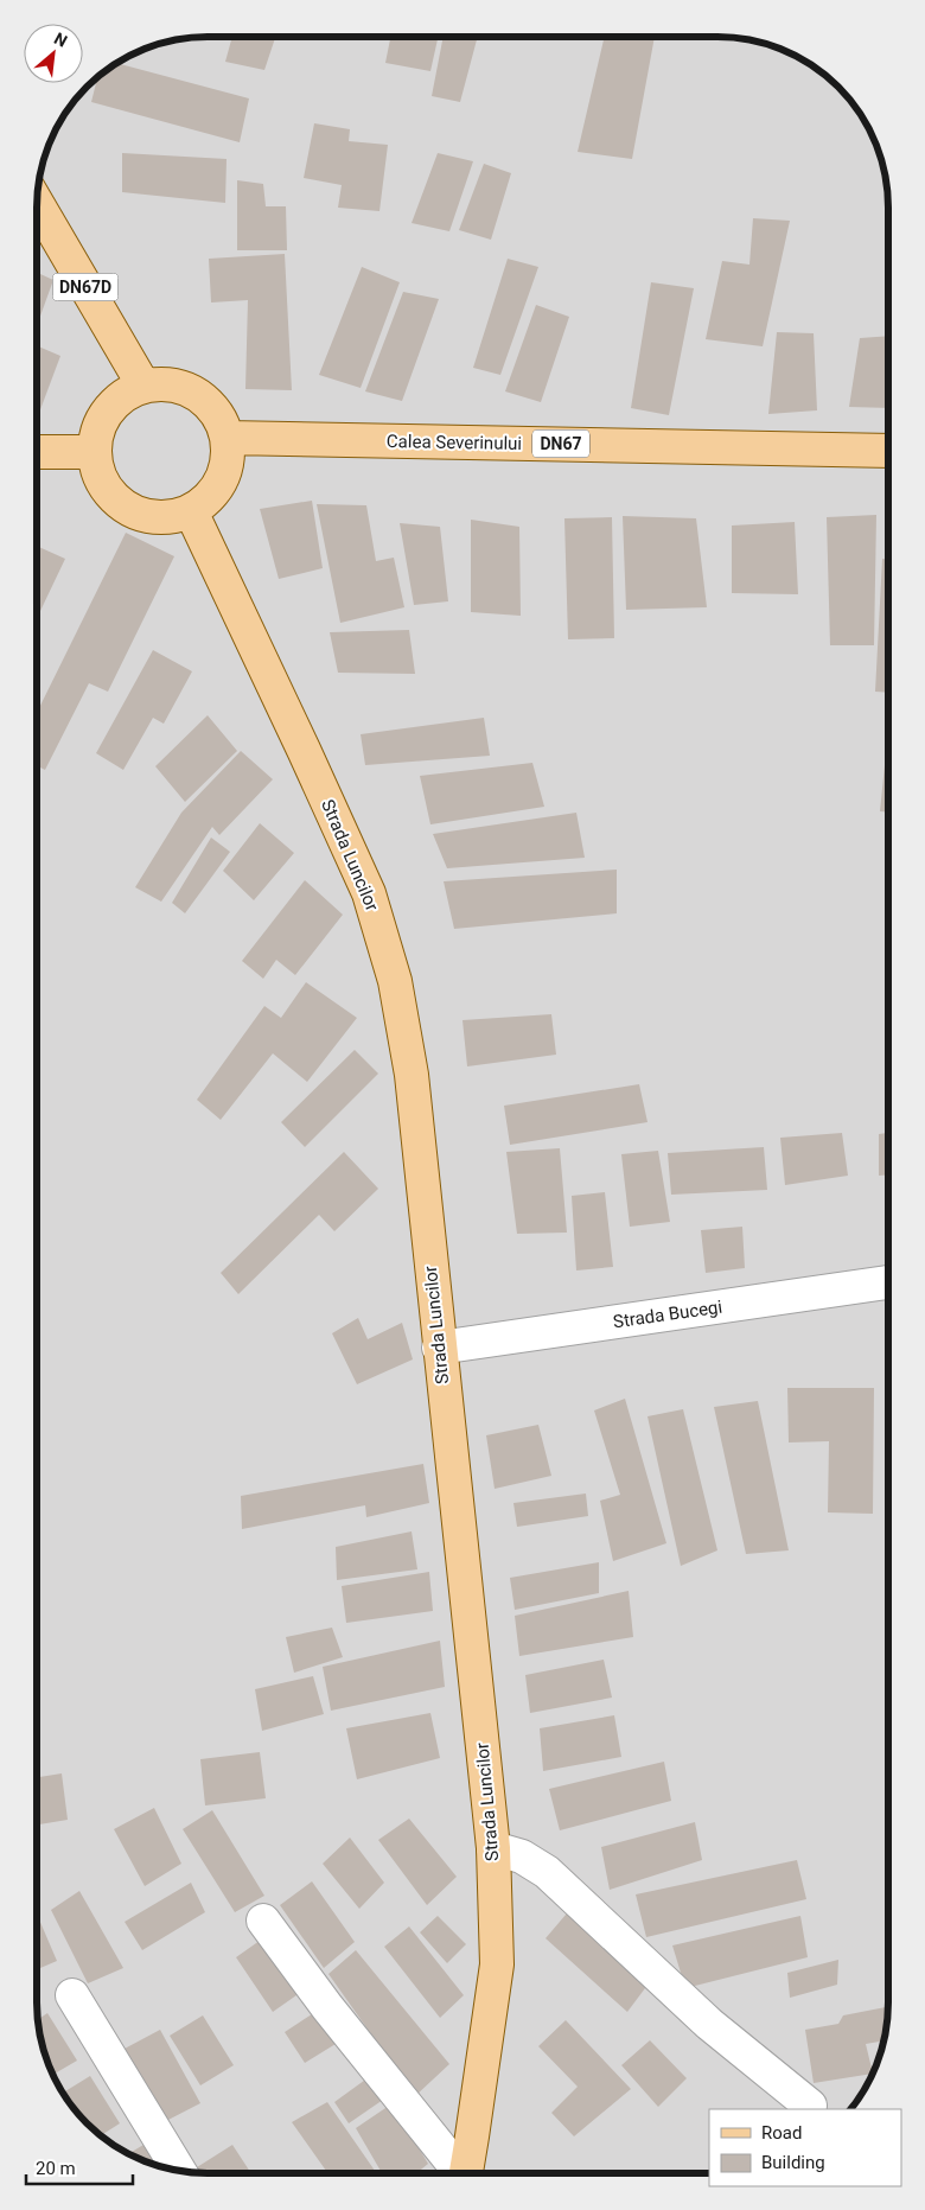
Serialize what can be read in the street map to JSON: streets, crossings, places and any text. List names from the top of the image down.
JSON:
{
  "streets": {
    "main road": [
      "DN67D",
      "Calea Severinului",
      "DN67",
      "Strada Luncilor"
    ],
    "street": ["Strada Bucegi"]
  },
  "crossings": [
    ["DN67D", "Calea Severinului"],
    ["DN67D", "Strada Luncilor"],
    ["Calea Severinului", "Strada Luncilor"],
    ["Strada Luncilor", "Strada Bucegi"]
  ],
  "legend": ["Road", "Building"],
  "scale_bar": "20 m",
  "north": "top right"
}
